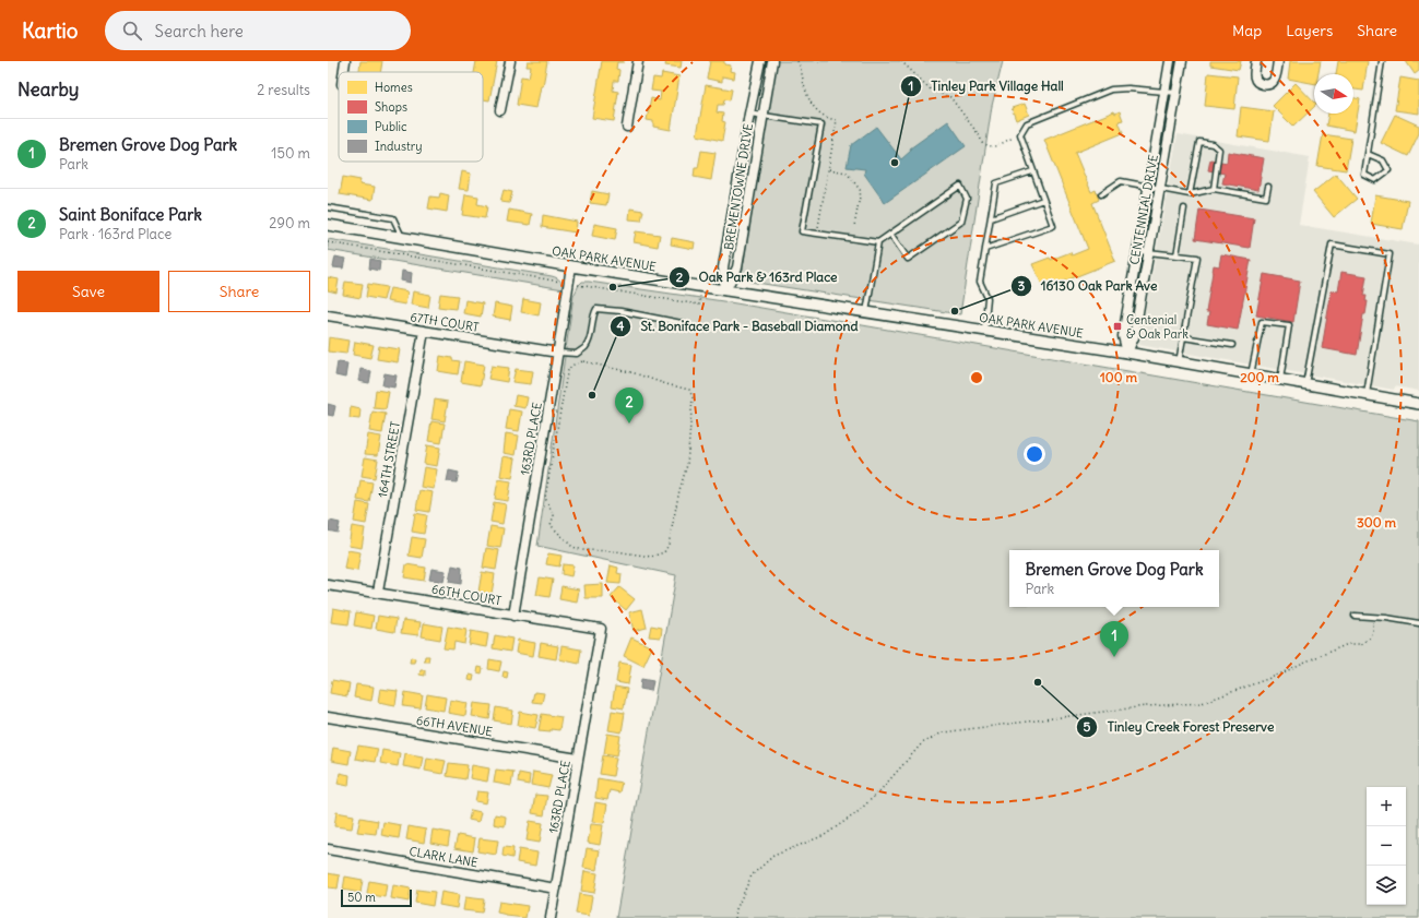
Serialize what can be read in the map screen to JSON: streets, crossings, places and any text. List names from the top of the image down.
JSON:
{
  "streets": {
    "street": [
      "BREMENTOWNE DRIVE",
      "CENTENNIAL DRIVE",
      "OAK PARK AVENUE",
      "67TH COURT",
      "163RD PLACE",
      "164TH STREET",
      "66TH COURT",
      "66TH AVENUE",
      "CLARK LANE"
    ]
  },
  "crossings": [
    ["BREMENTOWNE DRIVE", "OAK PARK AVENUE"],
    ["CENTENNIAL DRIVE", "OAK PARK AVENUE"],
    ["OAK PARK AVENUE", "163RD PLACE"],
    ["67TH COURT", "163RD PLACE"],
    ["67TH COURT", "164TH STREET"],
    ["163RD PLACE", "66TH COURT"],
    ["163RD PLACE", "66TH AVENUE"],
    ["163RD PLACE", "CLARK LANE"],
    ["164TH STREET", "66TH COURT"]
  ],
  "places": {
    "other": [
      "Tinley Park Village Hall",
      "Oak Park & 163rd Place",
      "16130 Oak Park Ave",
      "St. Boniface Park - Baseball Diamond",
      "Tinley Creek Forest Preserve"
    ],
    "transit": ["Centenial & Oak Park"]
  },
  "legend": [
    "Homes",
    "Shops",
    "Public",
    "Industry"
  ],
  "scale_bar": "50 m",
  "north": "right",
  "page": {
    "header": "Kartio",
    "search": "Search here",
    "nav": ["Map", "Layers", "Share"],
    "heading": ["Nearby", "2 results"],
    "list": [
      {
        "mark": "1",
        "name": "Bremen Grove Dog Park",
        "note": "Park",
        "value": "150 m"
      },
      {
        "mark": "2",
        "name": "Saint Boniface Park",
        "note": "Park · 163rd Place",
        "value": "290 m"
      }
    ],
    "buttons": ["Save", "Share"],
    "pins": ["2", "1"],
    "popup": ["Bremen Grove Dog Park", "Park"],
    "map_buttons": ["+", "−"],
    "scale": "50 m"
  },
  "rings": ["100 m", "200 m", "300 m"]
}
